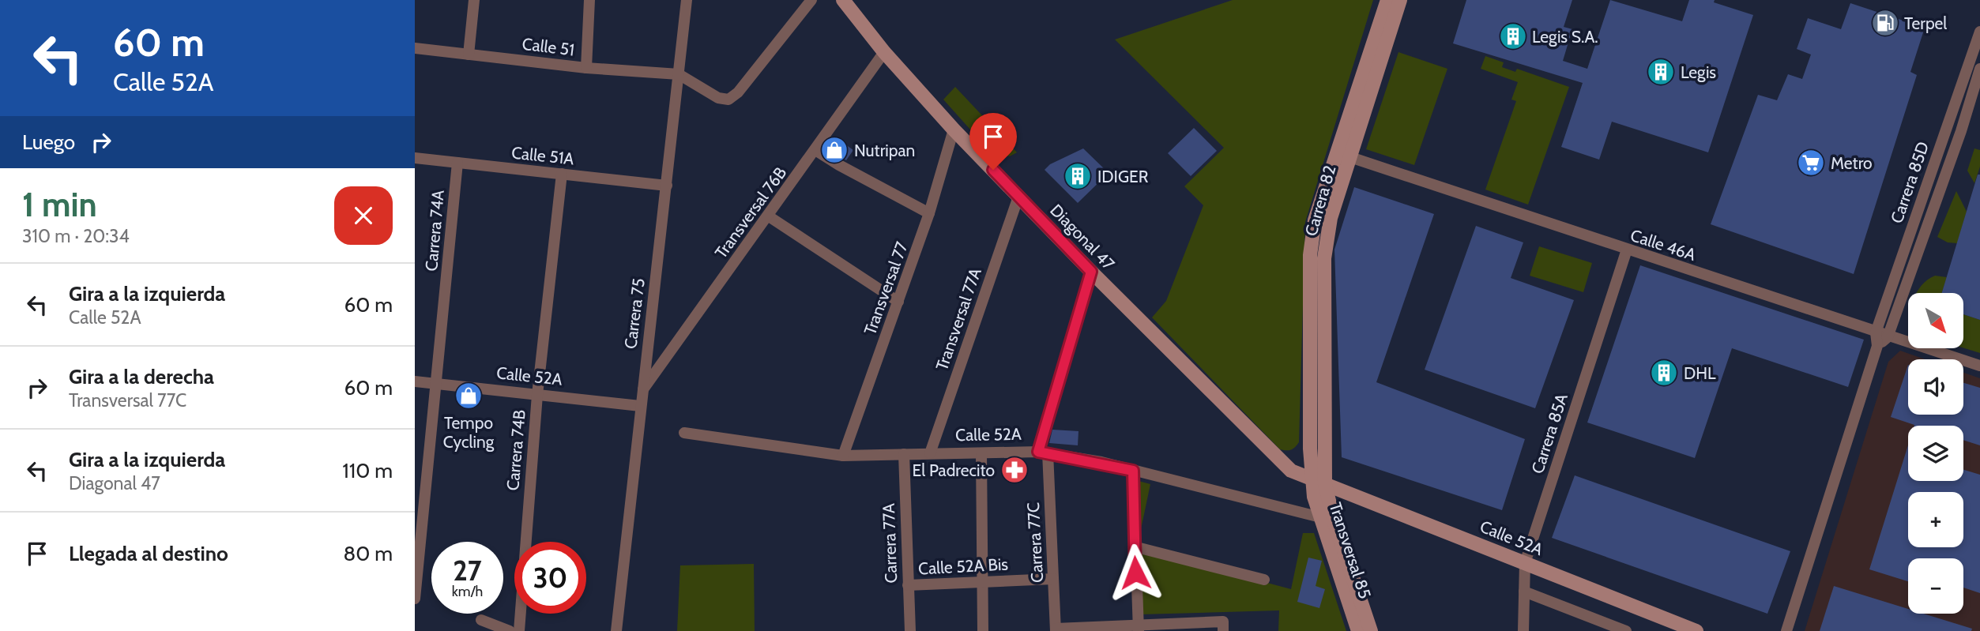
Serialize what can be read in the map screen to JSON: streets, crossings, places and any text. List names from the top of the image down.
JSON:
{
  "streets": {
    "street": [
      "Calle 51",
      "Calle 51A",
      "Carrera 85D",
      "Carrera 82",
      "Transversal 76B",
      "Carrera 74A",
      "Diagonal 47",
      "Calle 46A",
      "Transversal 77",
      "Carrera 75",
      "Transversal 77A",
      "Calle 52A",
      "Carrera 85A",
      "Carrera 74B",
      "Carrera 77C",
      "Carrera 77A",
      "Transversal 85",
      "Calle 52A Bis"
    ]
  },
  "crossings": [
    ["Calle 51", "Carrera 75"],
    ["Calle 51A", "Carrera 74A"],
    ["Calle 51A", "Carrera 75"],
    ["Calle 51A", "Carrera 74B"],
    ["Carrera 85D", "Calle 46A"],
    ["Carrera 82", "Diagonal 47"],
    ["Carrera 82", "Calle 46A"],
    ["Carrera 82", "Calle 52A"],
    ["Carrera 82", "Transversal 85"],
    ["Transversal 76B", "Diagonal 47"],
    ["Transversal 76B", "Carrera 75"],
    ["Carrera 74A", "Calle 52A"],
    ["Diagonal 47", "Transversal 77"],
    ["Diagonal 47", "Transversal 77A"],
    ["Diagonal 47", "Calle 52A"],
    ["Diagonal 47", "Carrera 77C"],
    ["Diagonal 47", "Transversal 85"],
    ["Calle 46A", "Carrera 85A"],
    ["Transversal 77", "Calle 52A"],
    ["Carrera 75", "Calle 52A"],
    ["Transversal 77A", "Calle 52A"],
    ["Calle 52A", "Carrera 85A"],
    ["Calle 52A", "Carrera 74B"],
    ["Calle 52A", "Carrera 77C"],
    ["Calle 52A", "Carrera 77A"],
    ["Calle 52A", "Transversal 85"],
    ["Carrera 77C", "Calle 52A Bis"],
    ["Carrera 77A", "Calle 52A Bis"]
  ],
  "places": {
    "fuel station": ["Terpel"],
    "building": [
      "Legis S.A.",
      "Legis",
      "IDIGER",
      "DHL"
    ],
    "shop": ["Nutripan", "Tempo Cycling"],
    "supermarket": ["Metro"],
    "pharmacy": ["El Padrecito"]
  },
  "north": "bottom right",
  "page": {
    "turn": ["60 m", "Calle 52A"],
    "then": "Luego",
    "heading": ["1 min", "310 m · 20:34"],
    "list": [
      {
        "name": "Gira a la izquierda",
        "note": "Calle 52A",
        "value": "60 m"
      },
      {
        "name": "Gira a la derecha",
        "note": "Transversal 77C",
        "value": "60 m"
      },
      {
        "name": "Gira a la izquierda",
        "note": "Diagonal 47",
        "value": "110 m"
      },
      {
        "name": "Llegada al destino",
        "value": "80 m"
      }
    ],
    "map_buttons": ["+", "−"],
    "speed": "27 km/h",
    "limit": "30"
  }
}
